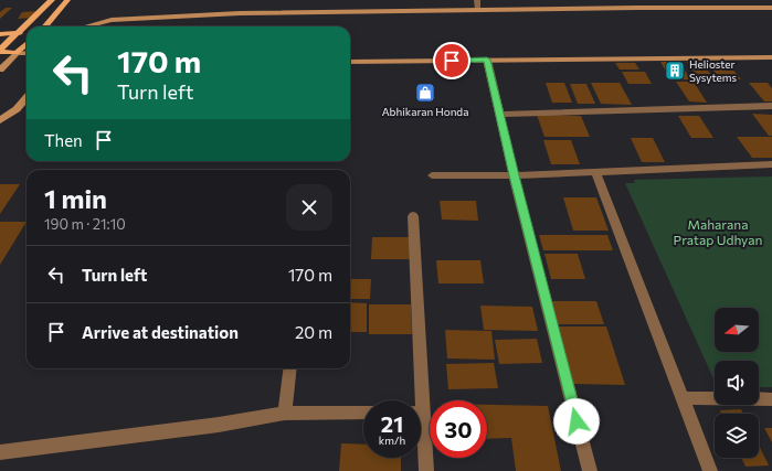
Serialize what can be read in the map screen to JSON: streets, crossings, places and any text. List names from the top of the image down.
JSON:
{
  "parks": ["Maharana Pratap Udhyan"],
  "places": {
    "building": ["Helioster Sysytems"],
    "shop": ["Abhikaran Honda"]
  },
  "north": "left",
  "page": {
    "turn": ["170 m", "Turn left"],
    "then": "Then",
    "heading": ["1 min", "190 m · 21:10"],
    "list": [
      {
        "name": "Turn left",
        "value": "170 m"
      },
      {
        "name": "Arrive at destination",
        "value": "20 m"
      }
    ],
    "speed": "21 km/h",
    "limit": "30"
  }
}
